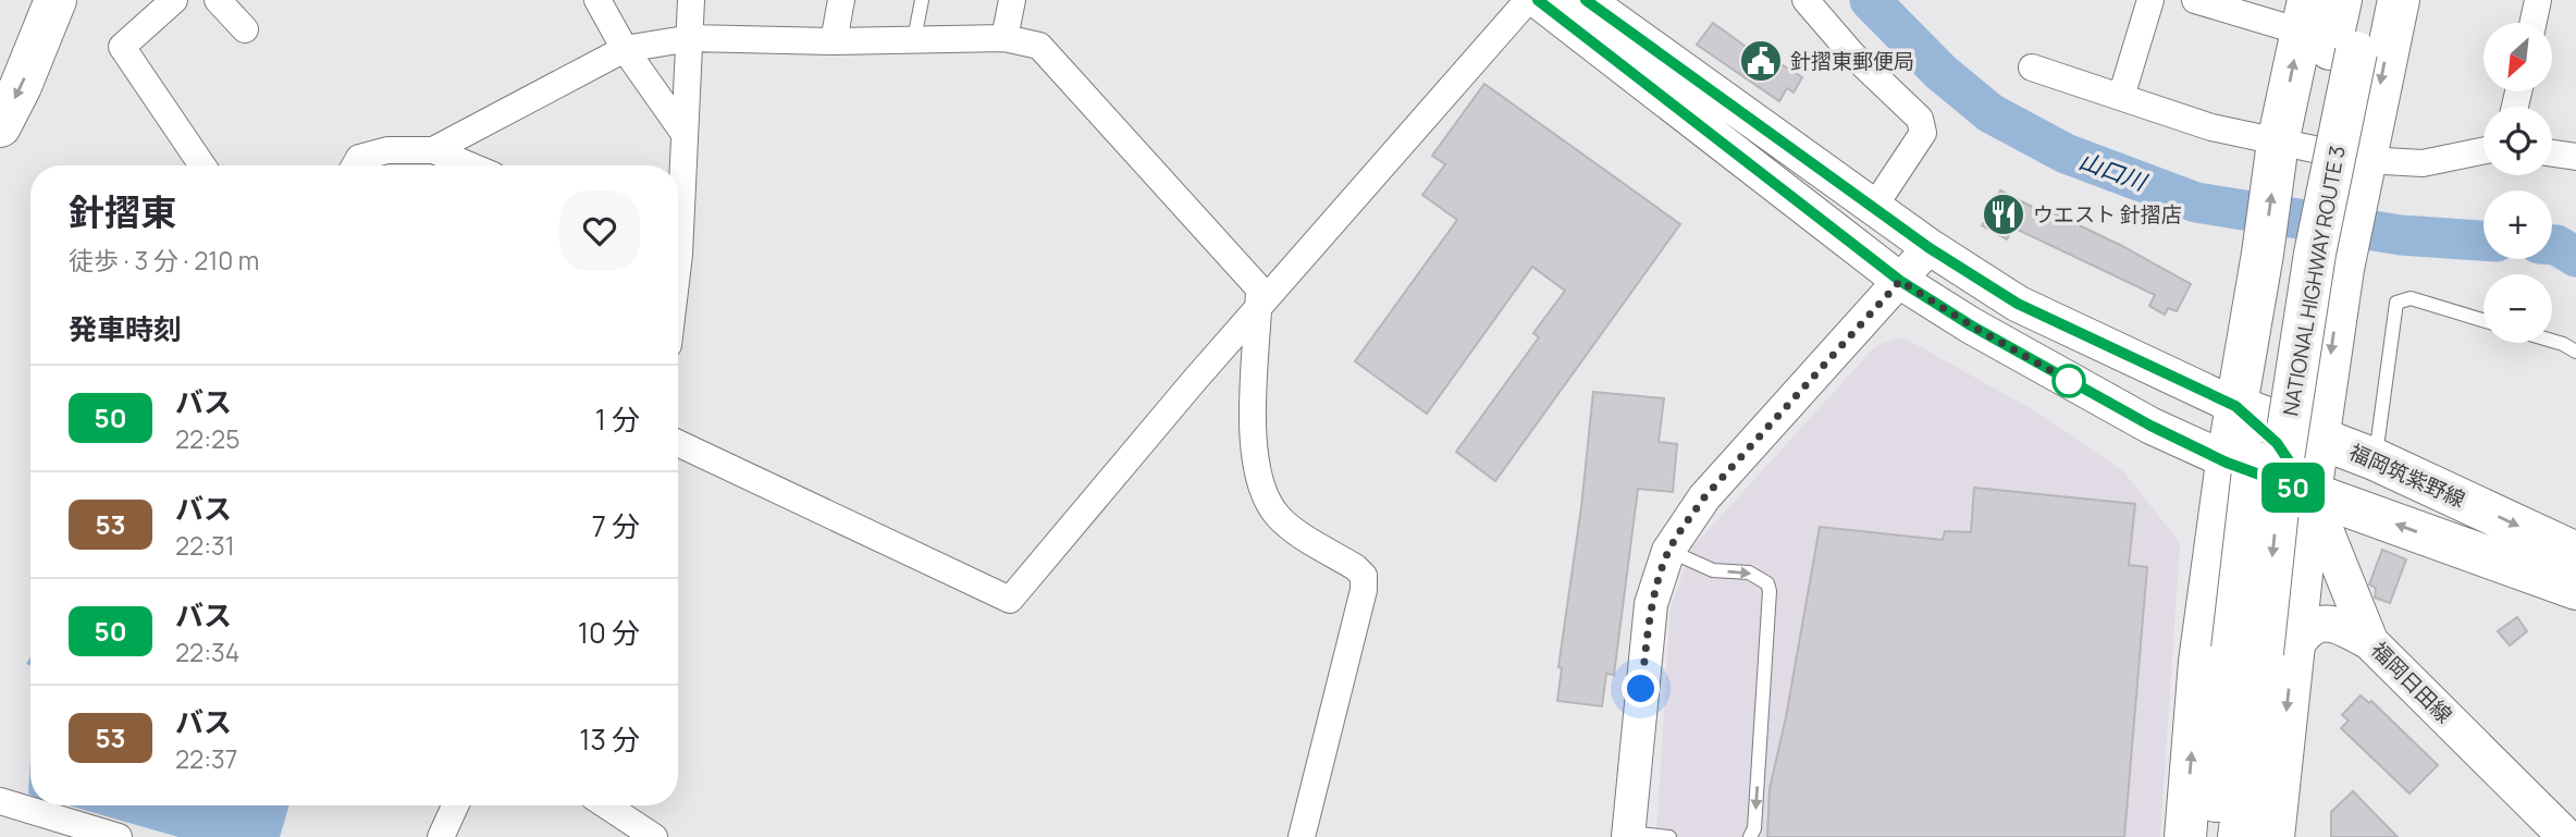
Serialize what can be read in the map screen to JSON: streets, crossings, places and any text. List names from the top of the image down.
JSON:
{
  "streets": {
    "main road": ["NATIONAL HIGHWAY ROUTE 3", "福岡筑紫野線", "福岡日田線"]
  },
  "crossings": [
    ["福岡筑紫野線", "福岡日田線"]
  ],
  "water": ["山口川"],
  "places": {
    "public building": ["針摺東郵便局"],
    "restaurant": ["ウエスト 針摺店"]
  },
  "lines": ["bus line 50"],
  "north": "bottom left",
  "page": {
    "on_map": "50",
    "map_buttons": ["+", "−"],
    "heading": [
      ["針摺東", "徒歩 · 3 分 · 210 m"],
      "発車時刻"
    ],
    "list": [
      {
        "mark": "50",
        "name": "バス",
        "note": "22:25",
        "value": "1 分"
      },
      {
        "mark": "53",
        "name": "バス",
        "note": "22:31",
        "value": "7 分"
      },
      {
        "mark": "50",
        "name": "バス",
        "note": "22:34",
        "value": "10 分"
      },
      {
        "mark": "53",
        "name": "バス",
        "note": "22:37",
        "value": "13 分"
      }
    ]
  }
}
